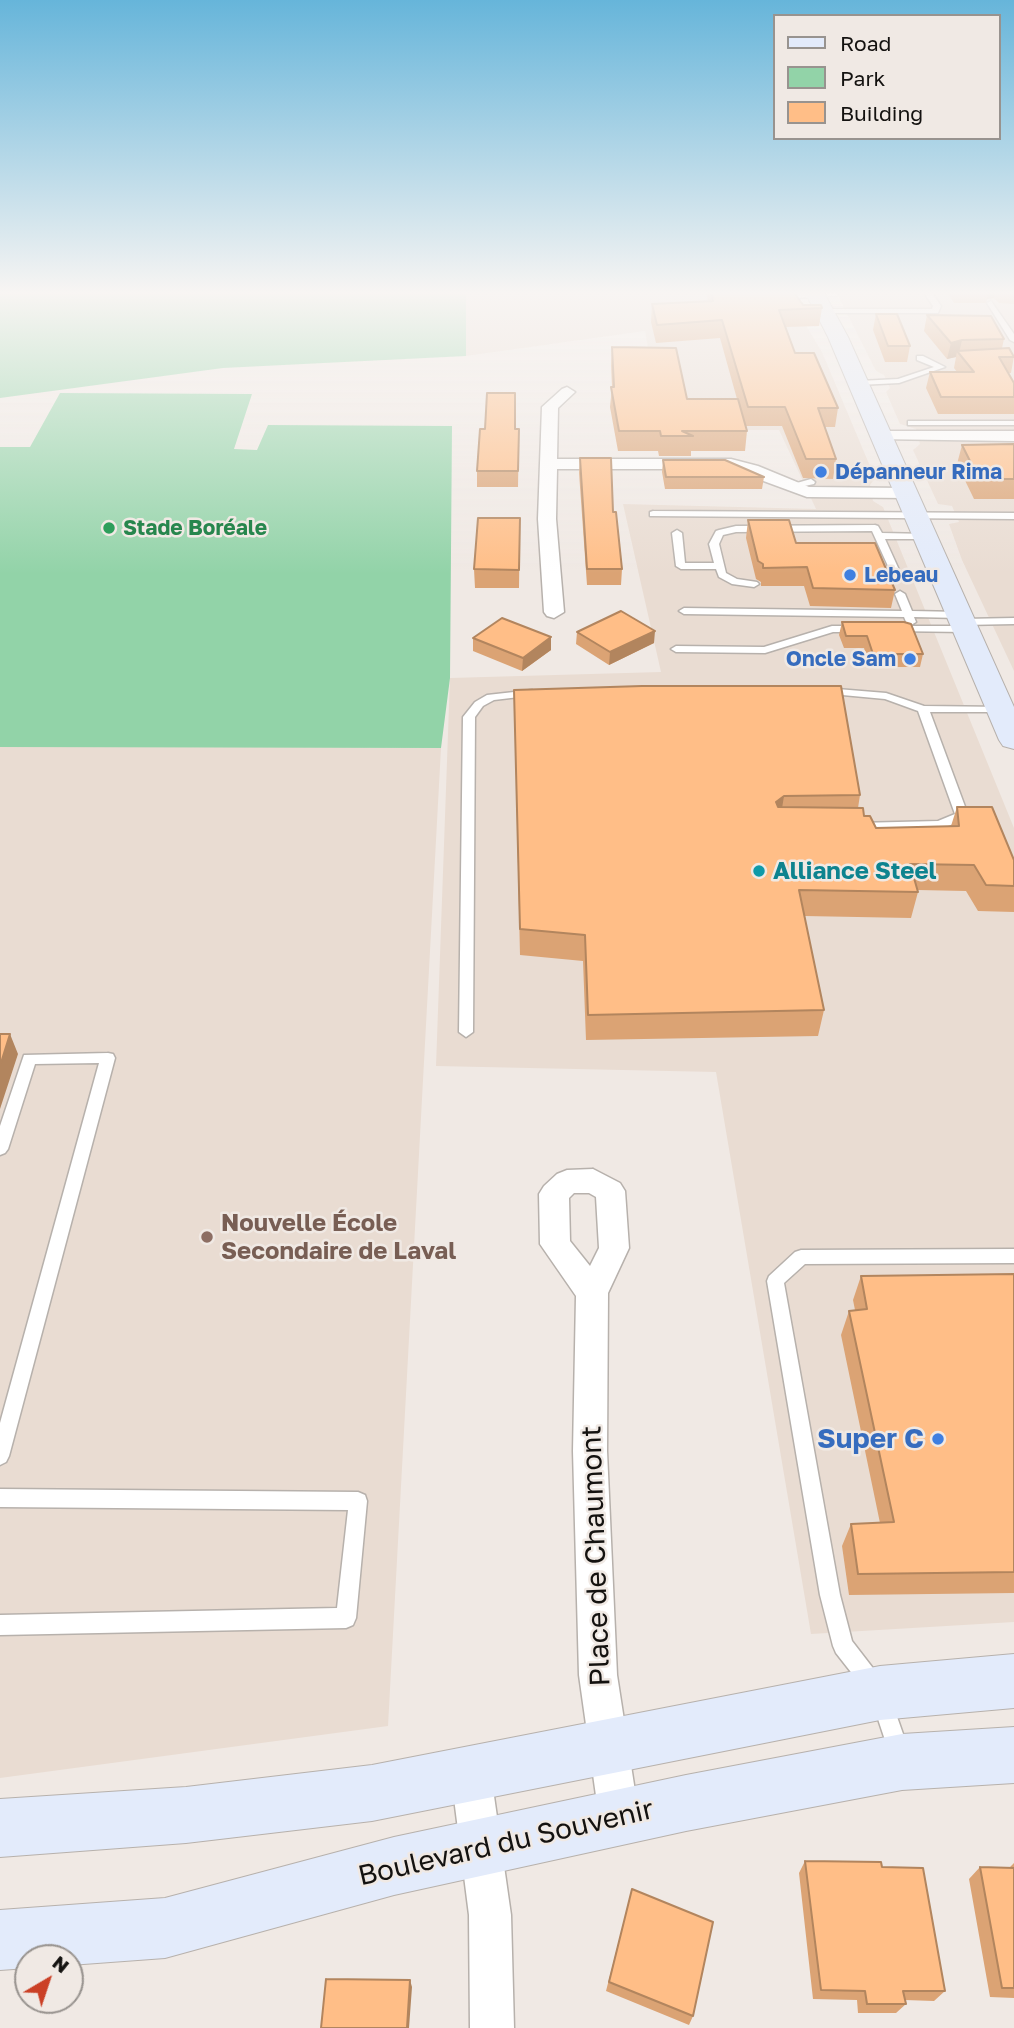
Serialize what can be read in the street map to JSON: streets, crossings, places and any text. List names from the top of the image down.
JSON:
{
  "streets": {
    "street": ["Place de Chaumont", "Boulevard du Souvenir"]
  },
  "crossings": [
    ["Place de Chaumont", "Boulevard du Souvenir"]
  ],
  "places": [
    "Dépanneur Rima",
    "Stade Boréale",
    "Lebeau",
    "Oncle Sam",
    "Alliance Steel",
    "Nouvelle École Secondaire de Laval",
    "Super C"
  ],
  "legend": ["Road", "Park", "Building"],
  "north": "top right"
}
